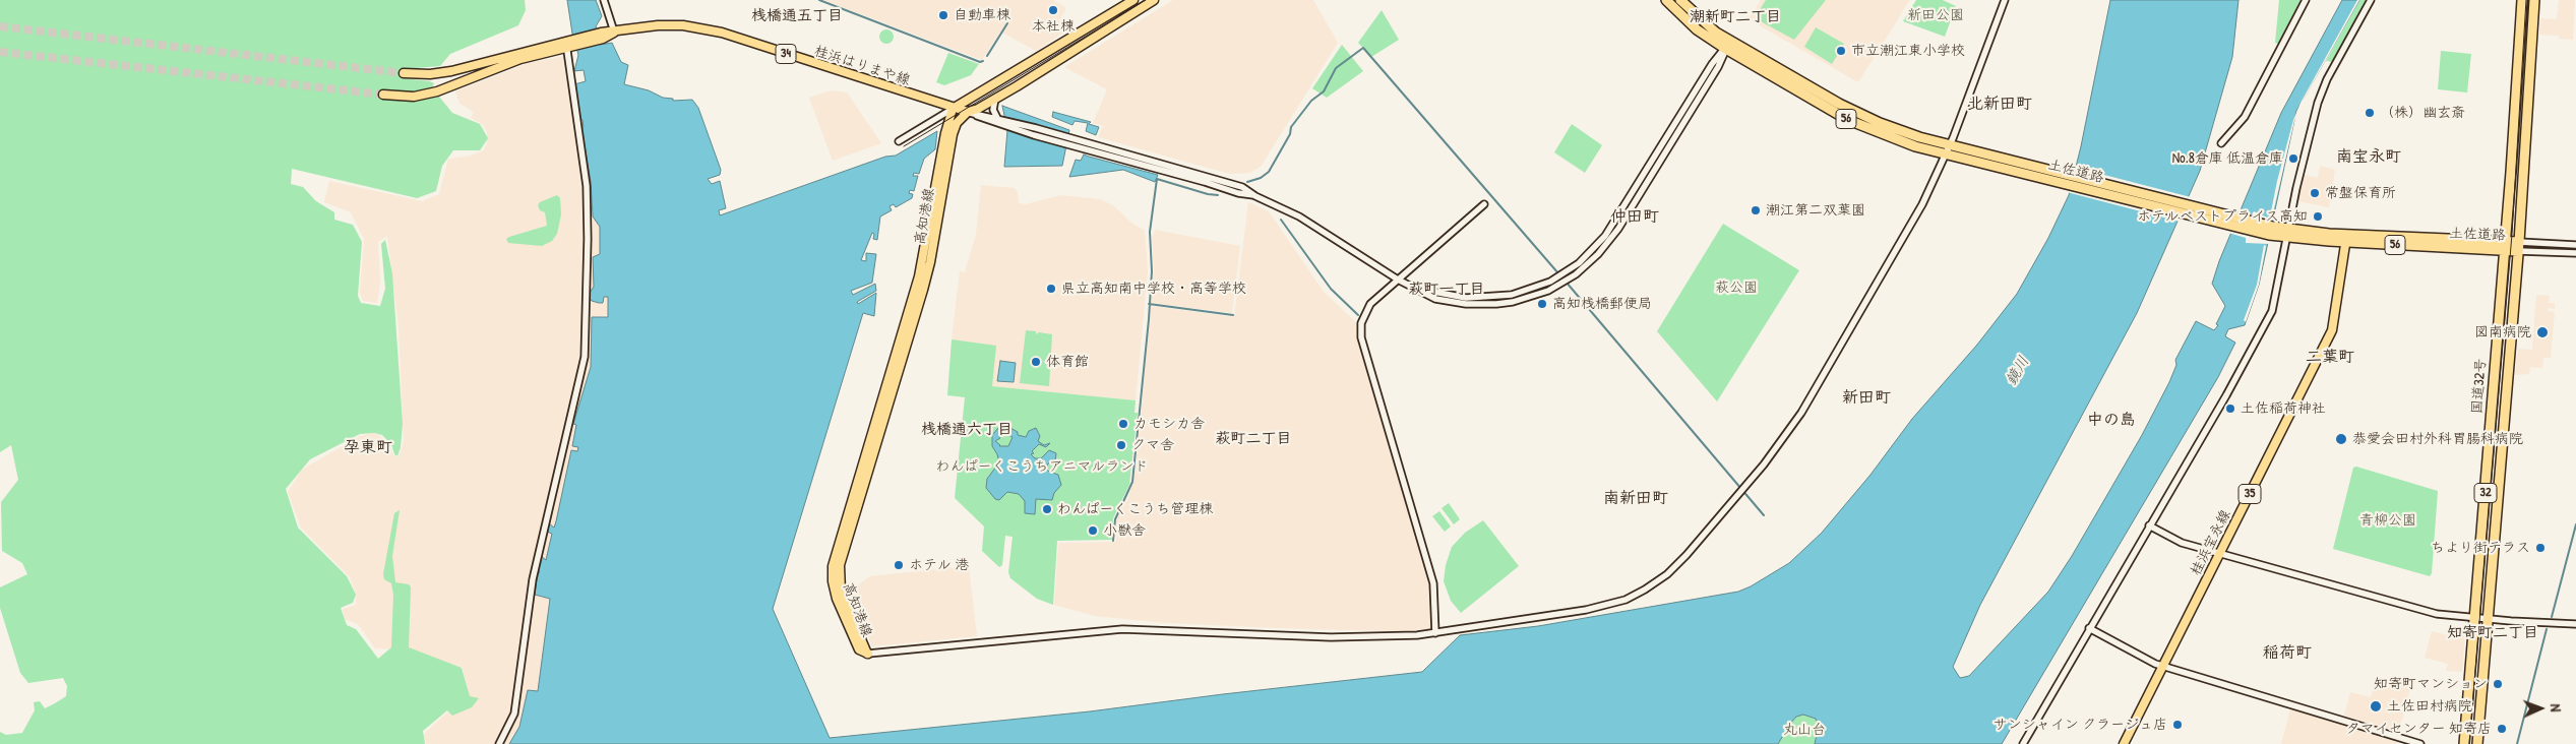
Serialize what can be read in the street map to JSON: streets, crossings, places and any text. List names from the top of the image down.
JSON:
{
  "streets": {
    "highway": [
      "56",
      "土佐道路",
      "国道32号",
      "32"
    ],
    "main road": [
      "34",
      "桂浜はりまや線",
      "高知港線",
      "35",
      "桂浜宝永線"
    ]
  },
  "crossings": [
    ["桂浜はりまや線", "高知港線"],
    ["土佐道路", "国道32号"],
    ["土佐道路", "桂浜宝永線"]
  ],
  "districts": [
    "桟橋通五丁目",
    "潮新町二丁目",
    "北新田町",
    "南宝永町",
    "仲田町",
    "萩町一丁目",
    "二葉町",
    "新田町",
    "中の島",
    "桟橋通六丁目",
    "萩町二丁目",
    "孕東町",
    "南新田町",
    "知寄町二丁目",
    "稲荷町"
  ],
  "water": ["鏡川"],
  "parks": [
    "新田公園",
    "萩公園",
    "わんぱーくこうちアニマルランド",
    "青柳公園",
    "丸山台"
  ],
  "places": [
    "本社棟",
    "自動車棟",
    "市立潮江東小学校",
    "（株）幽玄斎",
    "No.8倉庫 低温倉庫",
    "常盤保育所",
    "潮江第二双葉園",
    "ホテルベストプライス高知",
    "県立高知南中学校・高等学校",
    "高知桟橋郵便局",
    "図南病院",
    "体育館",
    "土佐稲荷神社",
    "カモシカ舎",
    "恭愛会田村外科胃腸科病院",
    "クマ舎",
    "わんぱーくこうち管理棟",
    "小獣舎",
    "ちより街テラス",
    "ホテル 港",
    "知寄町マンション",
    "土佐田村病院",
    "サンシャイン クラージュ店",
    "タマイセンター 知寄店"
  ],
  "north": "right"
}
